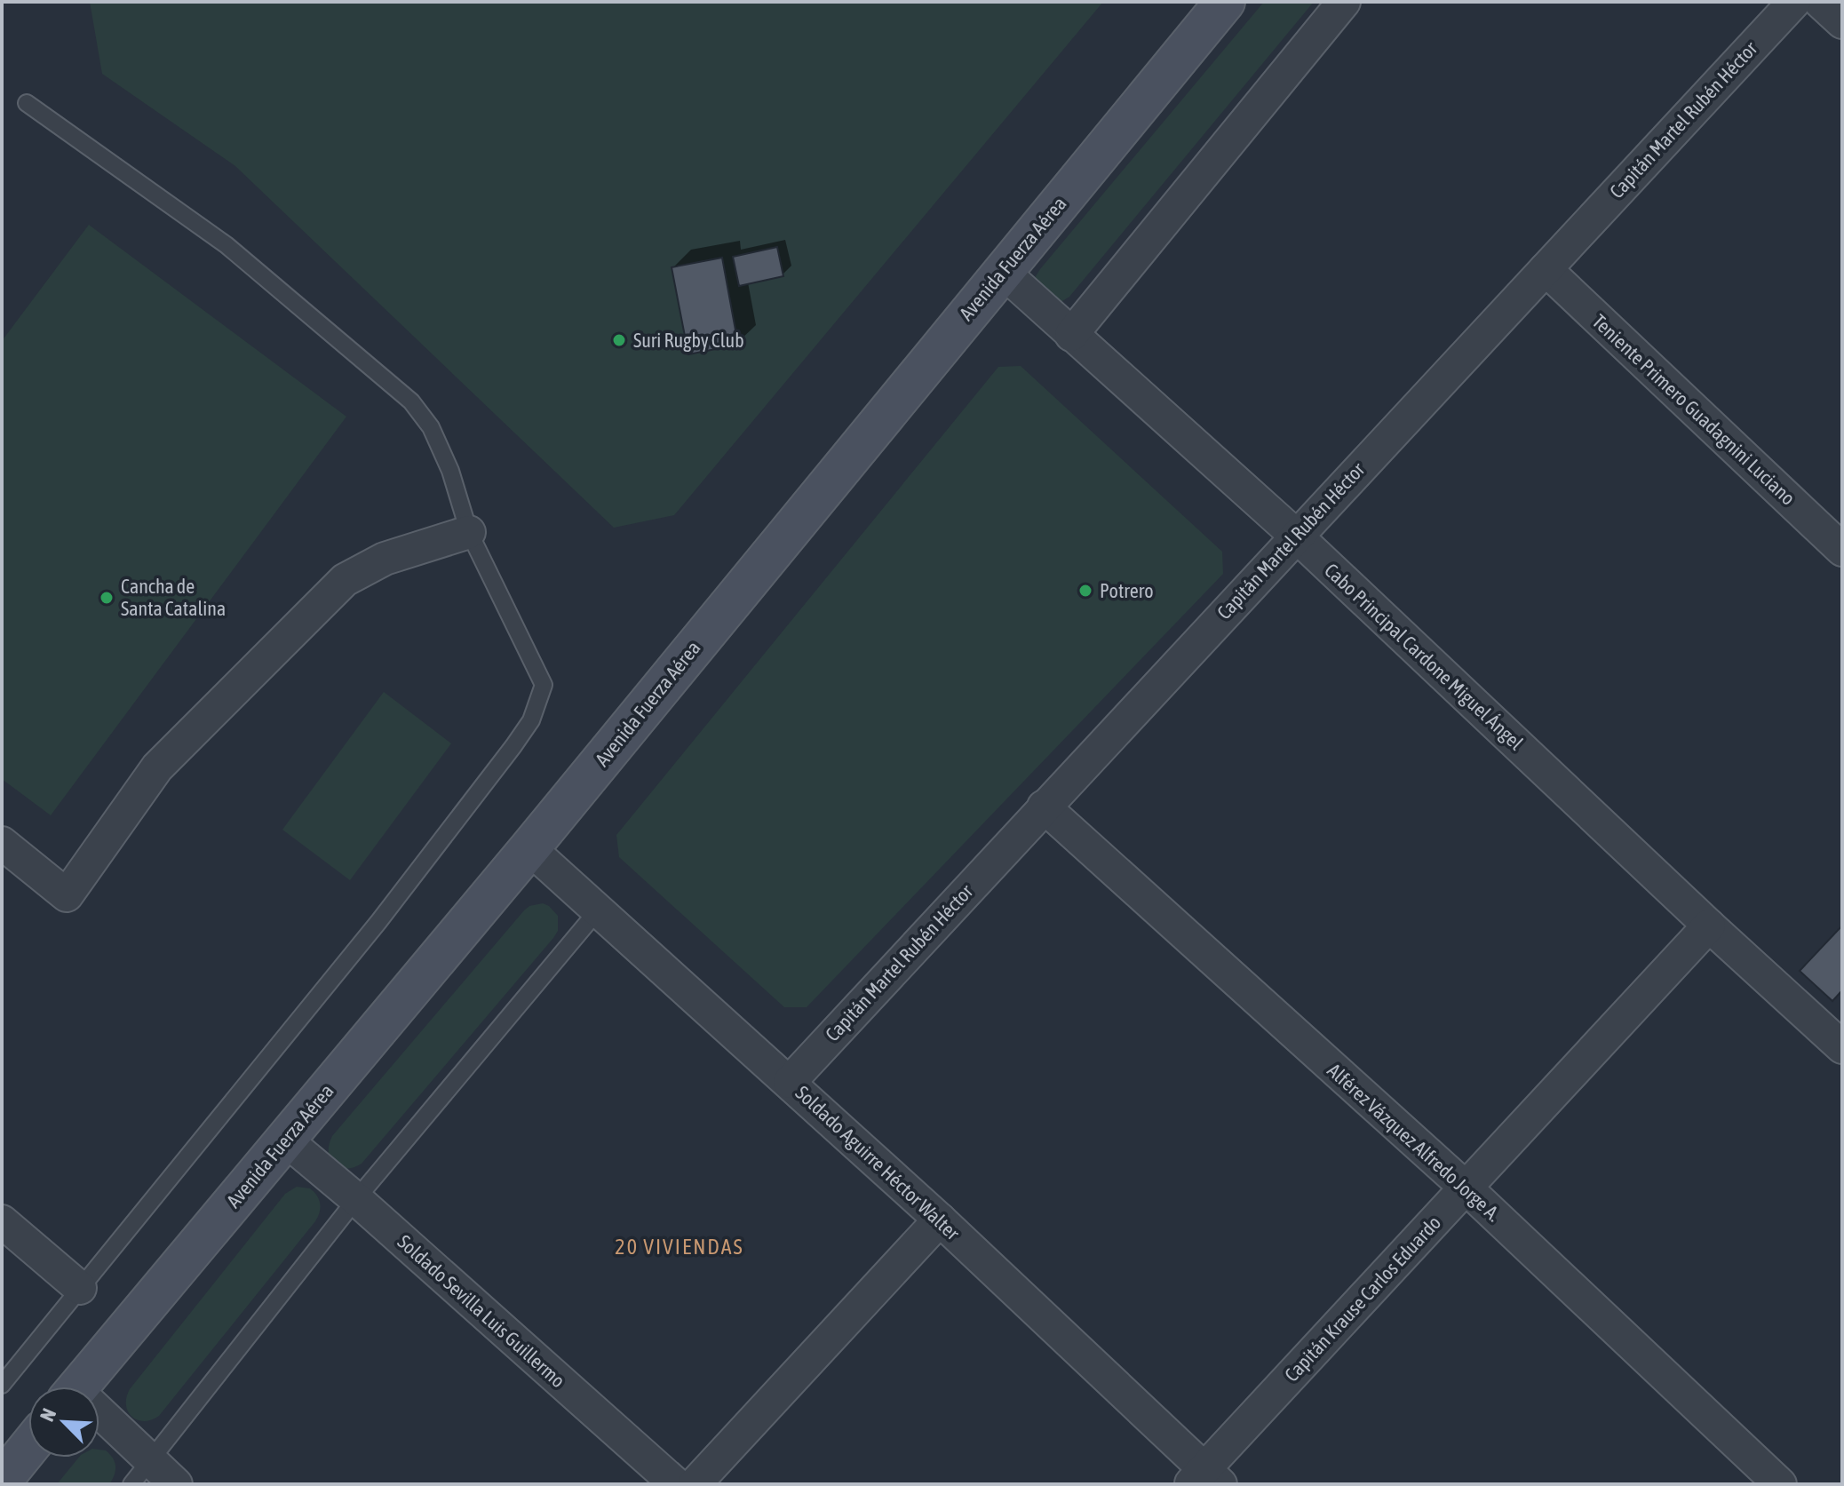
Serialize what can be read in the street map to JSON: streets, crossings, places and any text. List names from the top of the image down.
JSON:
{
  "streets": {
    "main road": ["Avenida Fuerza Aérea"],
    "street": [
      "Capitán Martel Rubén Héctor",
      "Teniente Primero Guadagnini Luciano",
      "Cabo Principal Cardone Miguel Ángel",
      "Alférez Vázquez Alfredo Jorge A.",
      "Soldado Aguirre Héctor Walter",
      "Capitán Krause Carlos Eduardo",
      "Soldado Sevilla Luis Guillermo"
    ]
  },
  "crossings": [
    ["Capitán Martel Rubén Héctor", "Teniente Primero Guadagnini Luciano"],
    ["Capitán Martel Rubén Héctor", "Cabo Principal Cardone Miguel Ángel"],
    ["Capitán Martel Rubén Héctor", "Alférez Vázquez Alfredo Jorge A."],
    ["Capitán Martel Rubén Héctor", "Soldado Aguirre Héctor Walter"],
    ["Avenida Fuerza Aérea", "Cabo Principal Cardone Miguel Ángel"],
    ["Avenida Fuerza Aérea", "Soldado Aguirre Héctor Walter"],
    ["Avenida Fuerza Aérea", "Soldado Sevilla Luis Guillermo"],
    ["Cabo Principal Cardone Miguel Ángel", "Capitán Krause Carlos Eduardo"],
    ["Alférez Vázquez Alfredo Jorge A.", "Capitán Krause Carlos Eduardo"],
    ["Soldado Aguirre Héctor Walter", "Capitán Krause Carlos Eduardo"]
  ],
  "districts": ["20 VIVIENDAS"],
  "places": ["Suri Rugby Club", "Potrero", "Cancha de Santa Catalina"],
  "north": "top left"
}
